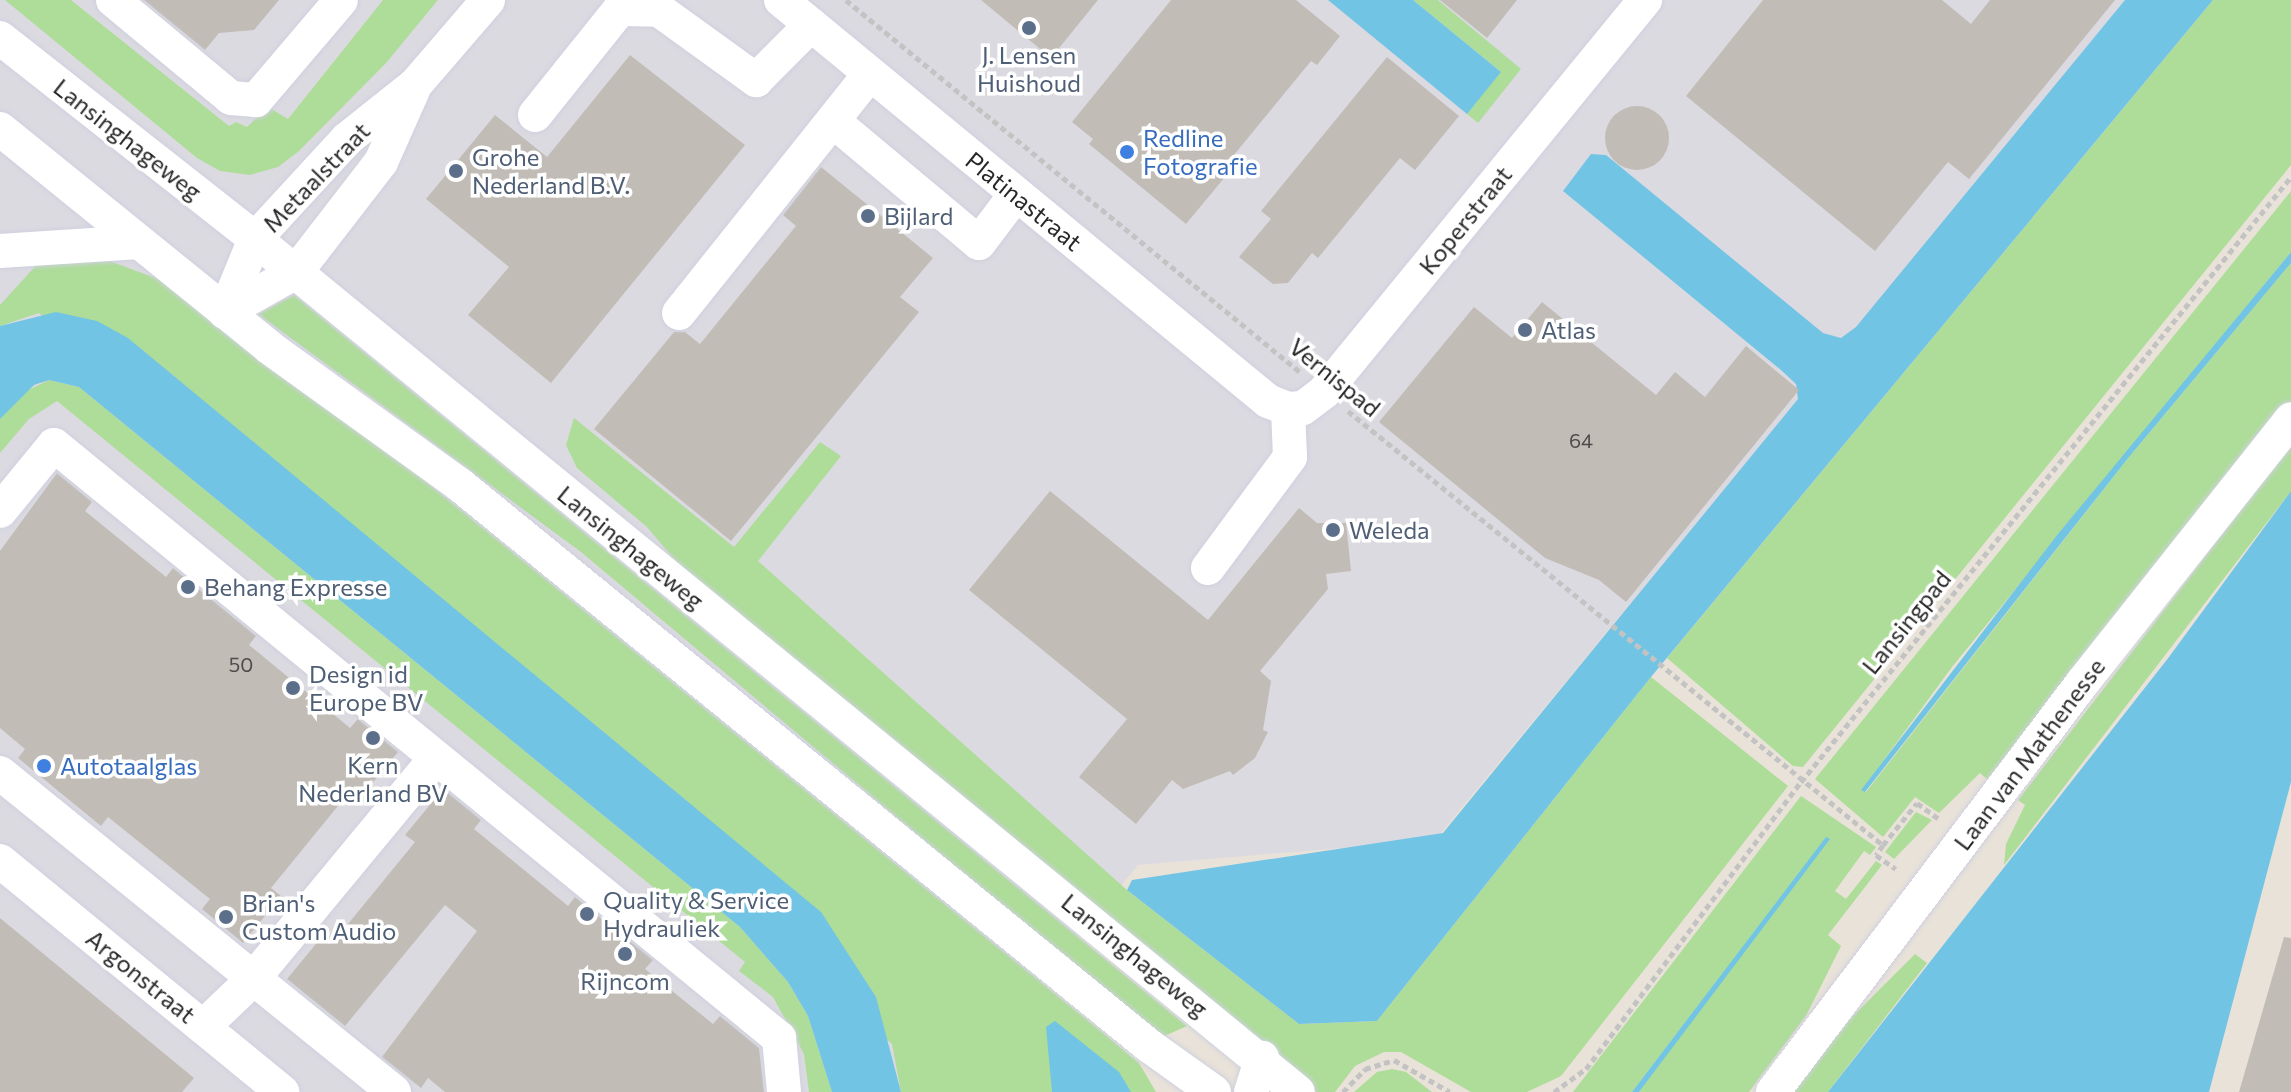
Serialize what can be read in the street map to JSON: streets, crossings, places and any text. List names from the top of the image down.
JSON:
{
  "streets": {
    "street": [
      "Lansinghageweg",
      "Metaalstraat",
      "Platinastraat",
      "Koperstraat",
      "Laan van Mathenesse",
      "Argonstraat"
    ],
    "path": ["Vernispad", "Lansingpad"]
  },
  "crossings": [
    ["Lansinghageweg", "Metaalstraat"],
    ["Platinastraat", "Koperstraat"],
    ["Koperstraat", "Vernispad"],
    ["Vernispad", "Lansingpad"]
  ],
  "places": [
    "J. Lensen Huishoud",
    "Redline Fotografie",
    "Grohe Nederland B.V.",
    "Bijlard",
    "Atlas",
    "Weleda",
    "Behang Expresse",
    "Design id Europe BV",
    "Kern Nederland BV",
    "Autotaalglas",
    "Quality & Service Hydrauliek",
    "Brian's Custom Audio",
    "Rijncom"
  ],
  "house_numbers": ["64", "50"]
}
